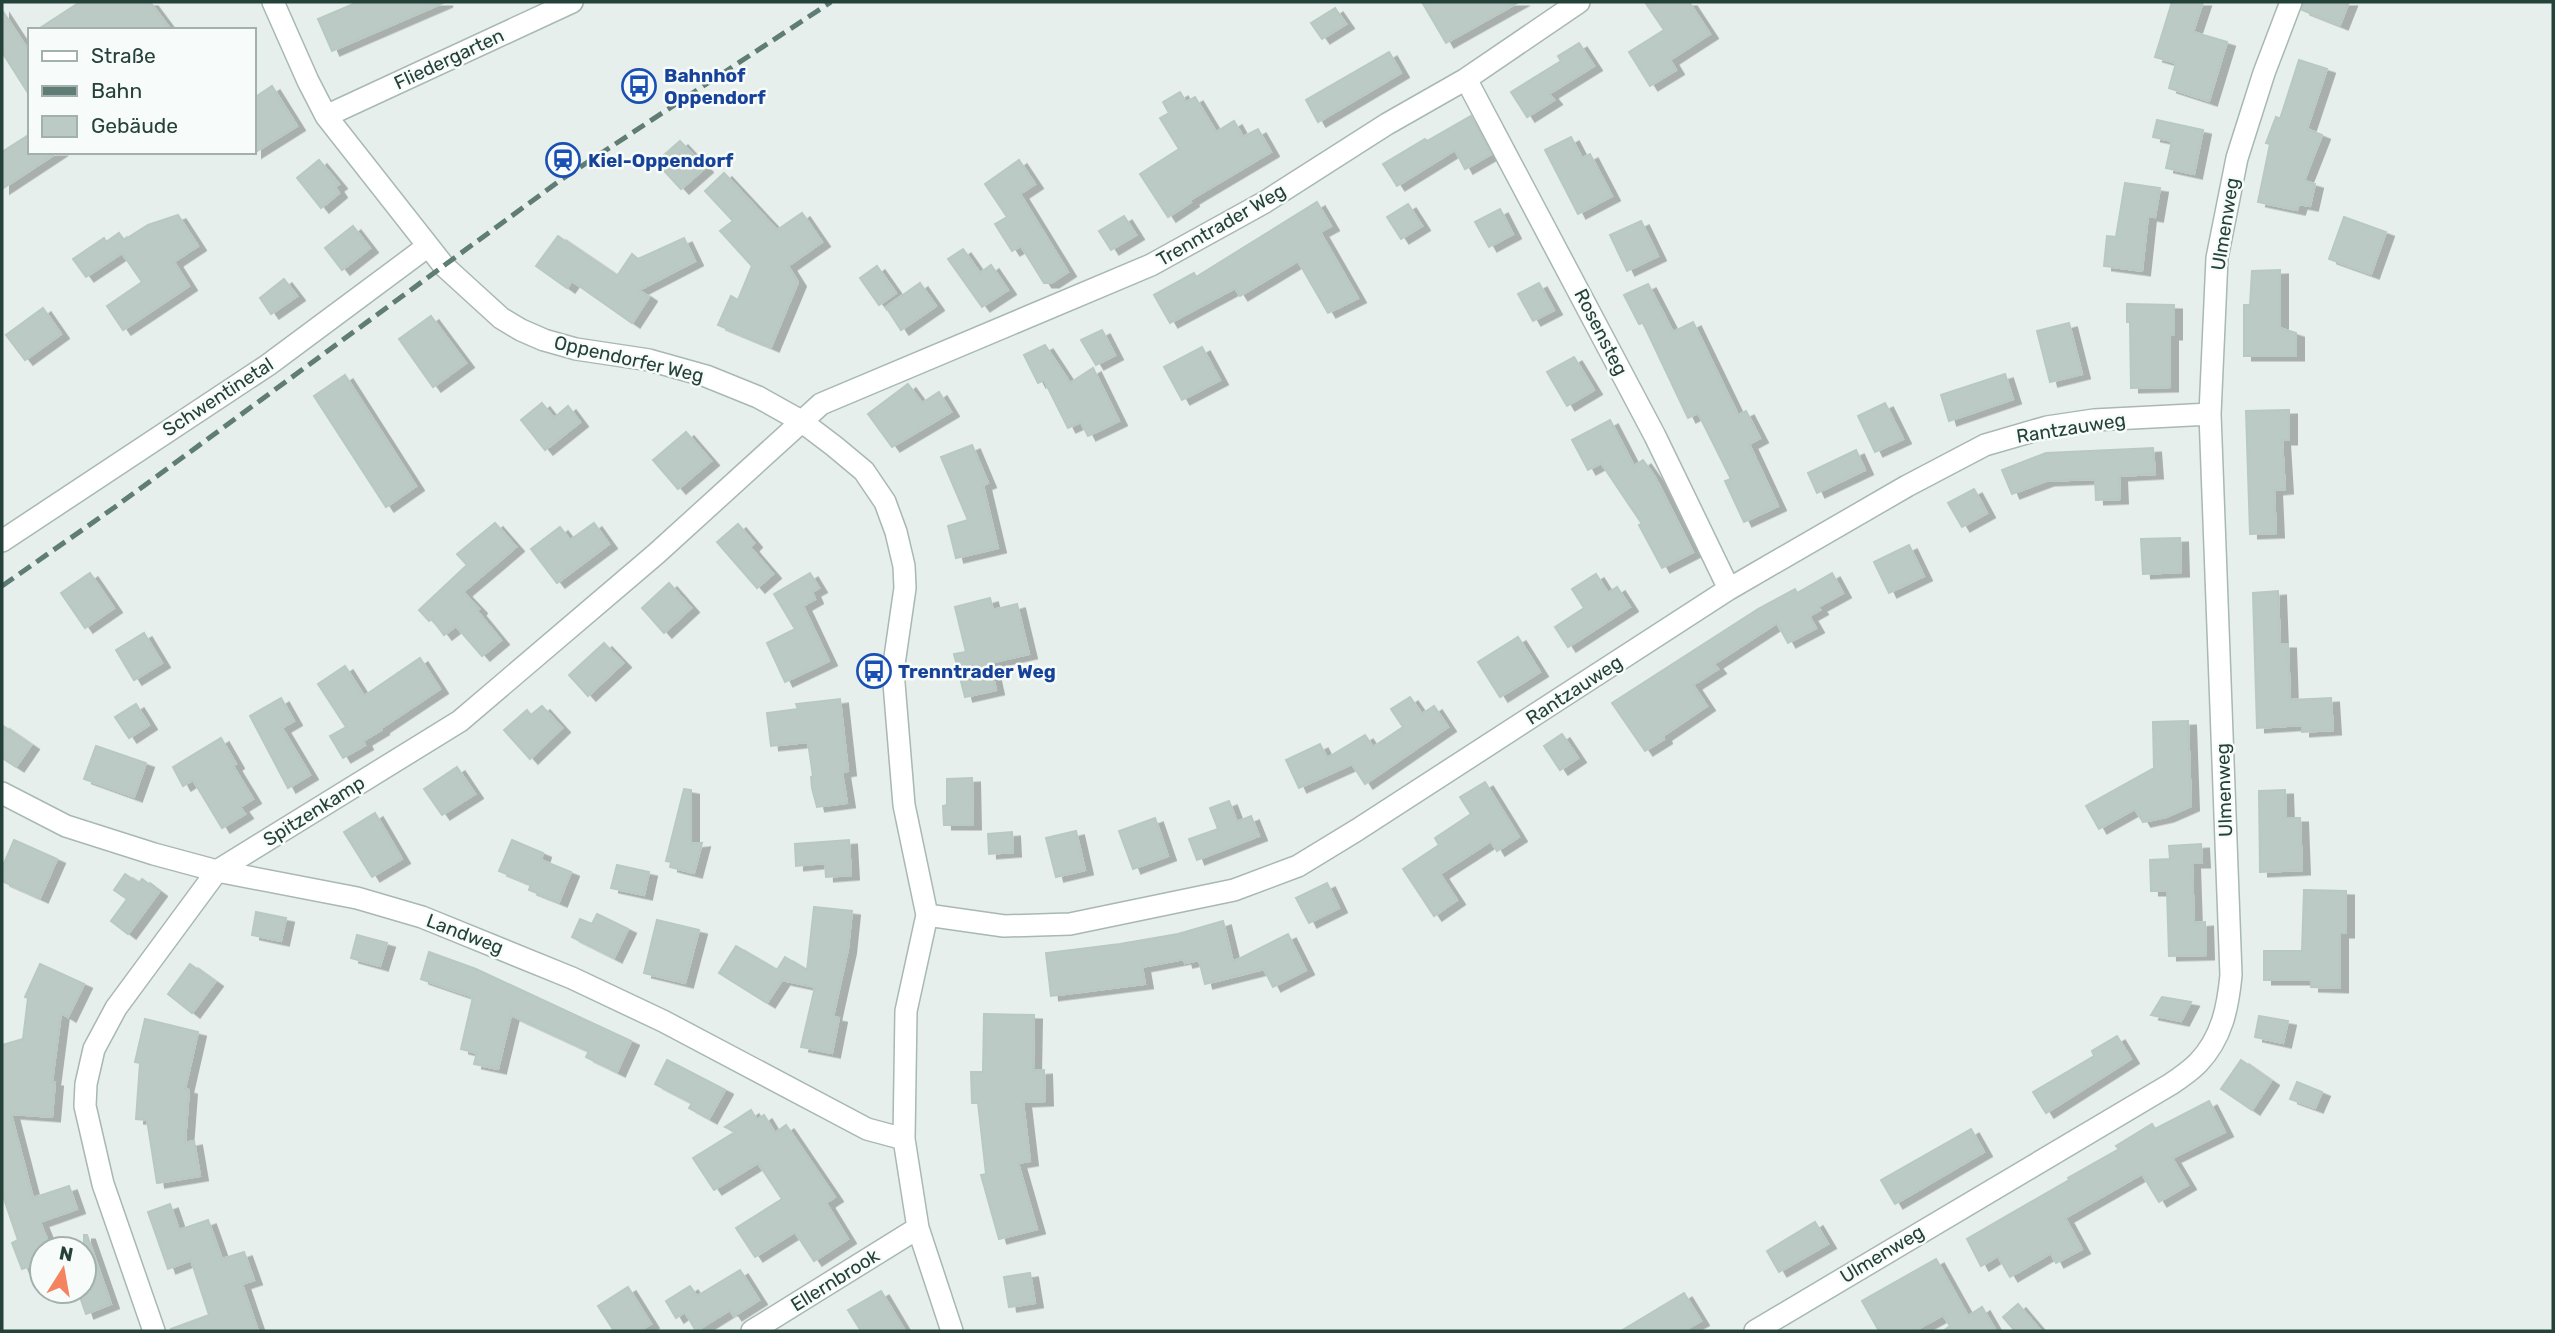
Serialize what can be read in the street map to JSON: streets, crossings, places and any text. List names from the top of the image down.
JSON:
{
  "streets": {
    "street": [
      "Fliedergarten",
      "Ulmenweg",
      "Trenntrader Weg",
      "Rosensteg",
      "Oppendorfer Weg",
      "Schwentinetal",
      "Rantzauweg",
      "Spitzenkamp",
      "Landweg",
      "Ellernbrook"
    ]
  },
  "crossings": [
    ["Fliedergarten", "Oppendorfer Weg"],
    ["Ulmenweg", "Rantzauweg"],
    ["Trenntrader Weg", "Rosensteg"],
    ["Trenntrader Weg", "Oppendorfer Weg"],
    ["Trenntrader Weg", "Spitzenkamp"],
    ["Rosensteg", "Rantzauweg"],
    ["Oppendorfer Weg", "Schwentinetal"],
    ["Oppendorfer Weg", "Rantzauweg"],
    ["Oppendorfer Weg", "Spitzenkamp"],
    ["Oppendorfer Weg", "Landweg"],
    ["Oppendorfer Weg", "Ellernbrook"],
    ["Spitzenkamp", "Landweg"]
  ],
  "places": {
    "bus stop": ["Bahnhof Oppendorf", "Trenntrader Weg"],
    "station": ["Kiel-Oppendorf"]
  },
  "legend": ["Straße", "Bahn", "Gebäude"],
  "north": "top"
}
